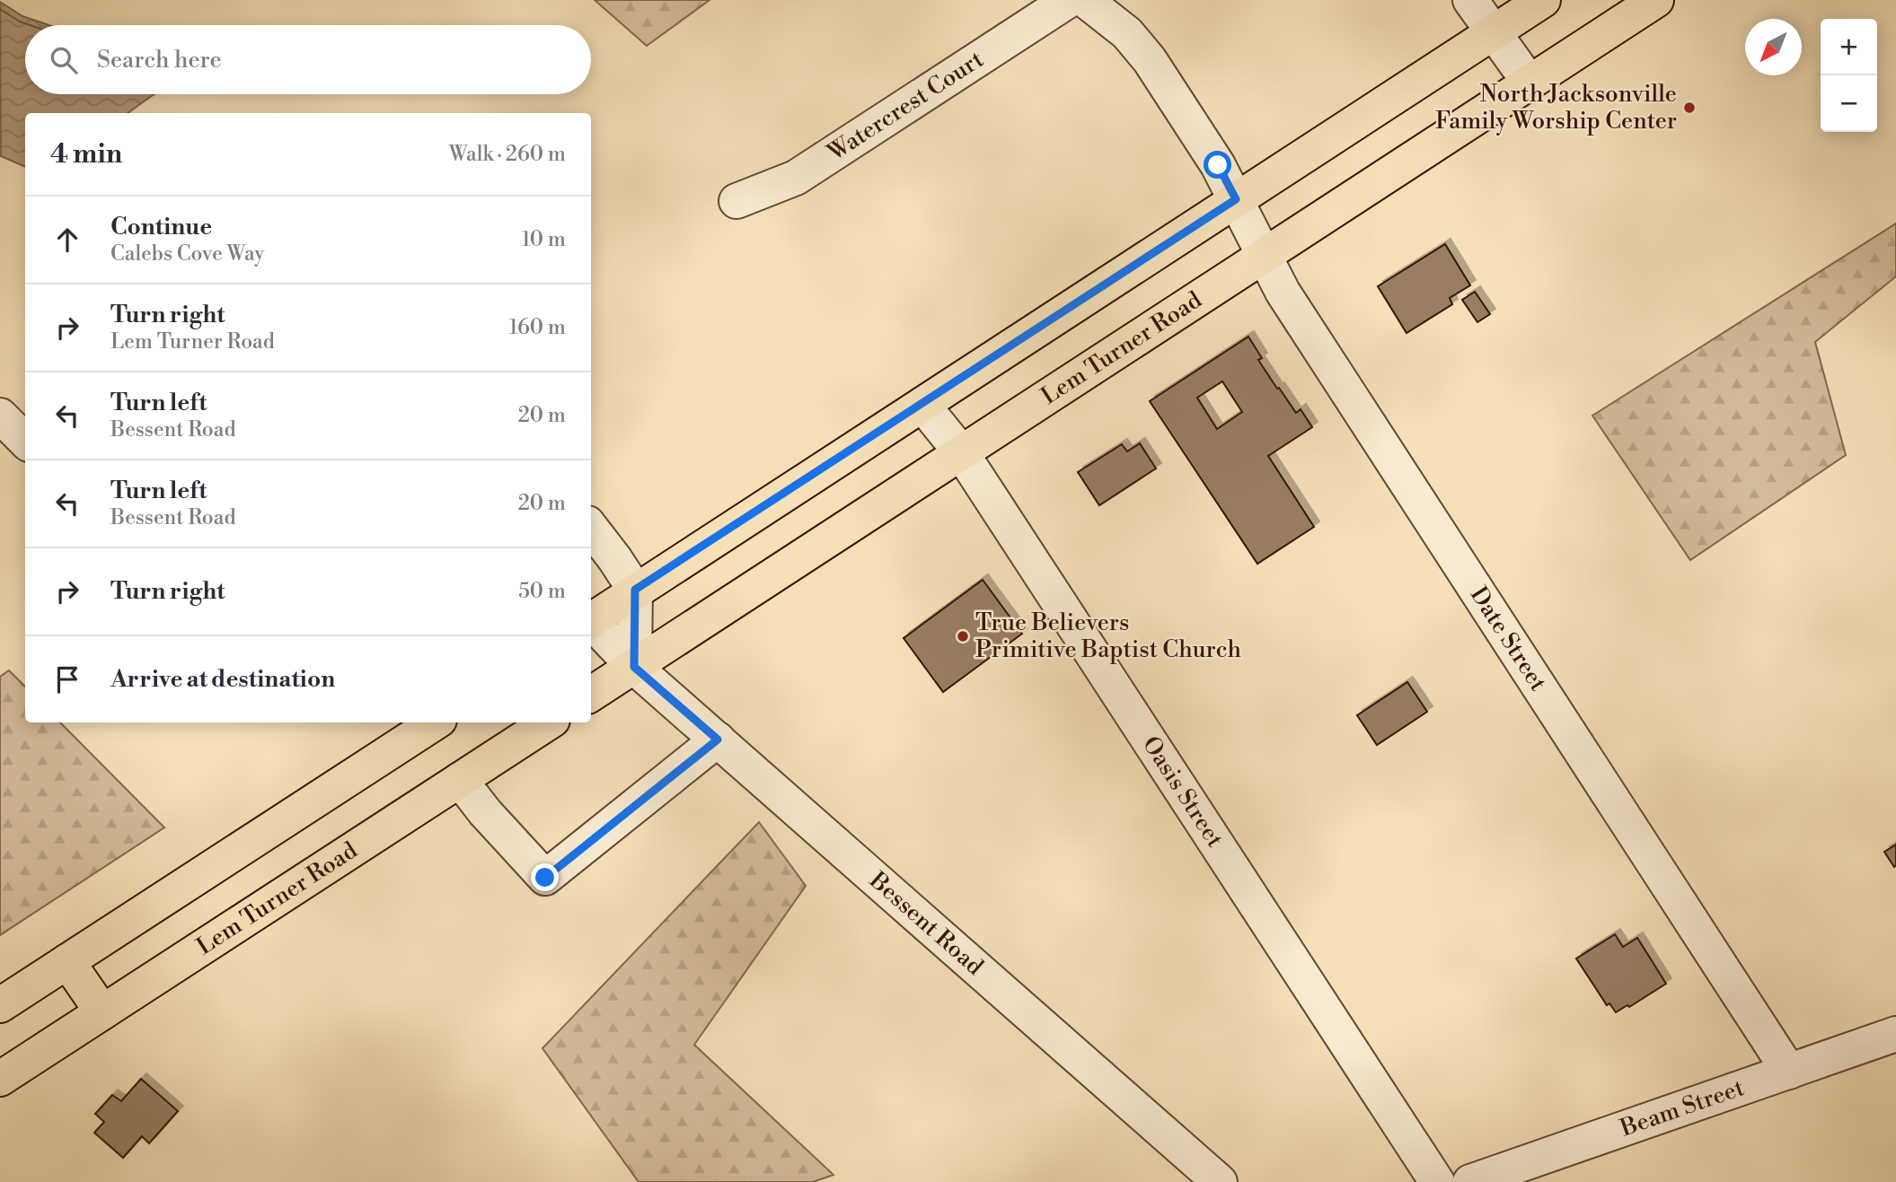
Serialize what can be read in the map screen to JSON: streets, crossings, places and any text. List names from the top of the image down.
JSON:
{
  "streets": {
    "main road": ["Lem Turner Road"],
    "street": [
      "Watercrest Court",
      "Date Street",
      "Oasis Street",
      "Bessent Road",
      "Beam Street"
    ]
  },
  "crossings": [
    ["Lem Turner Road", "Date Street"],
    ["Lem Turner Road", "Oasis Street"],
    ["Lem Turner Road", "Bessent Road"],
    ["Date Street", "Beam Street"]
  ],
  "places": ["North Jacksonville Family Worship Center", "True Believers Primitive Baptist Church"],
  "north": "bottom left",
  "page": {
    "map_buttons": ["+", "−"],
    "search": "Search here",
    "heading": ["4 min", "Walk · 260 m"],
    "list": [
      ["Continue", "Calebs Cove Way", "10 m"],
      ["Turn right", "Lem Turner Road", "160 m"],
      ["Turn left", "Bessent Road", "20 m"],
      ["Turn left", "Bessent Road", "20 m"],
      ["Turn right", "50 m"],
      "Arrive at destination"
    ]
  }
}
